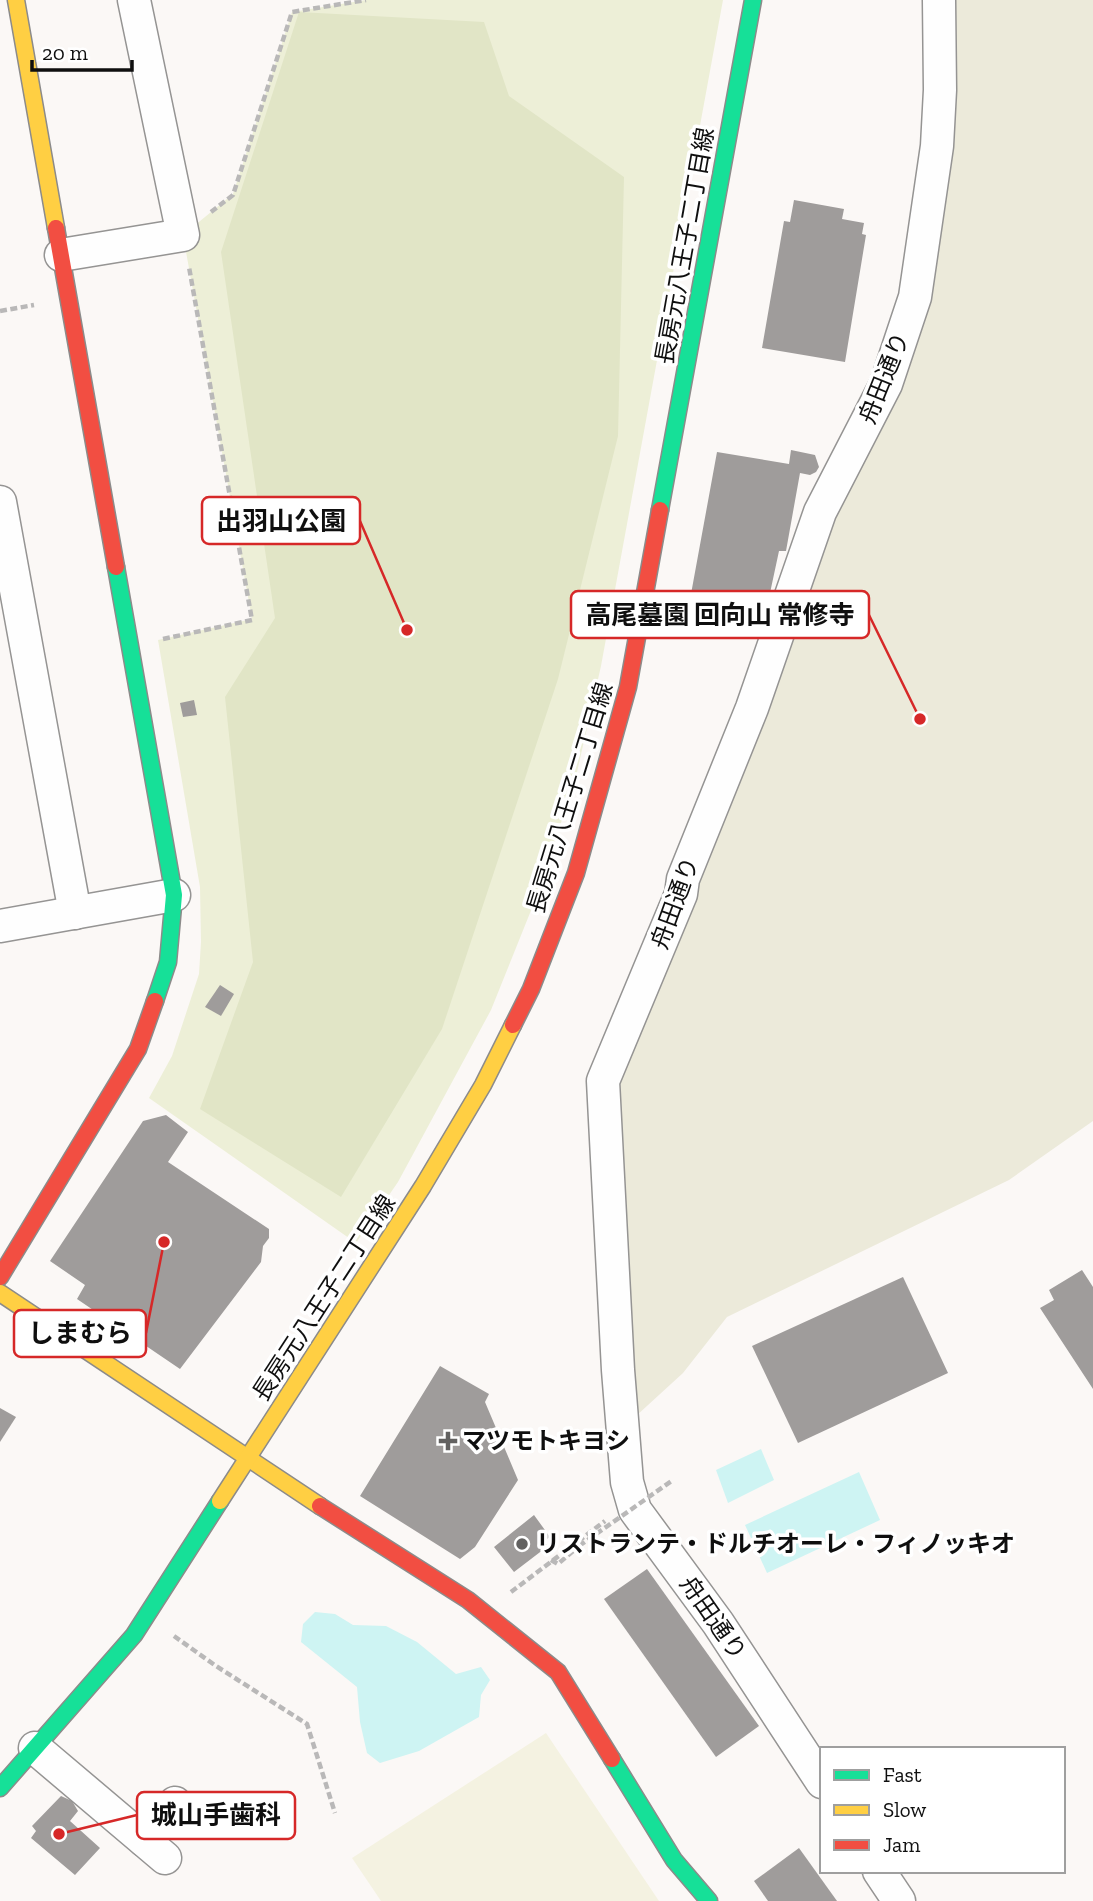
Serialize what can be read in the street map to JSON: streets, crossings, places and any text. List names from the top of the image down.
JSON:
{
  "streets": {
    "street": ["長房元八王子二丁目線", "舟田通り"]
  },
  "places": {
    "other": [
      "出羽山公園",
      "高尾墓園 回向山 常修寺",
      "しまむら",
      "リストランテ・ドルチオーレ・フィノッキオ",
      "城山手歯科"
    ],
    "health": ["マツモトキヨシ"]
  },
  "legend": ["Fast", "Slow", "Jam"],
  "scale_bar": "20 m"
}
